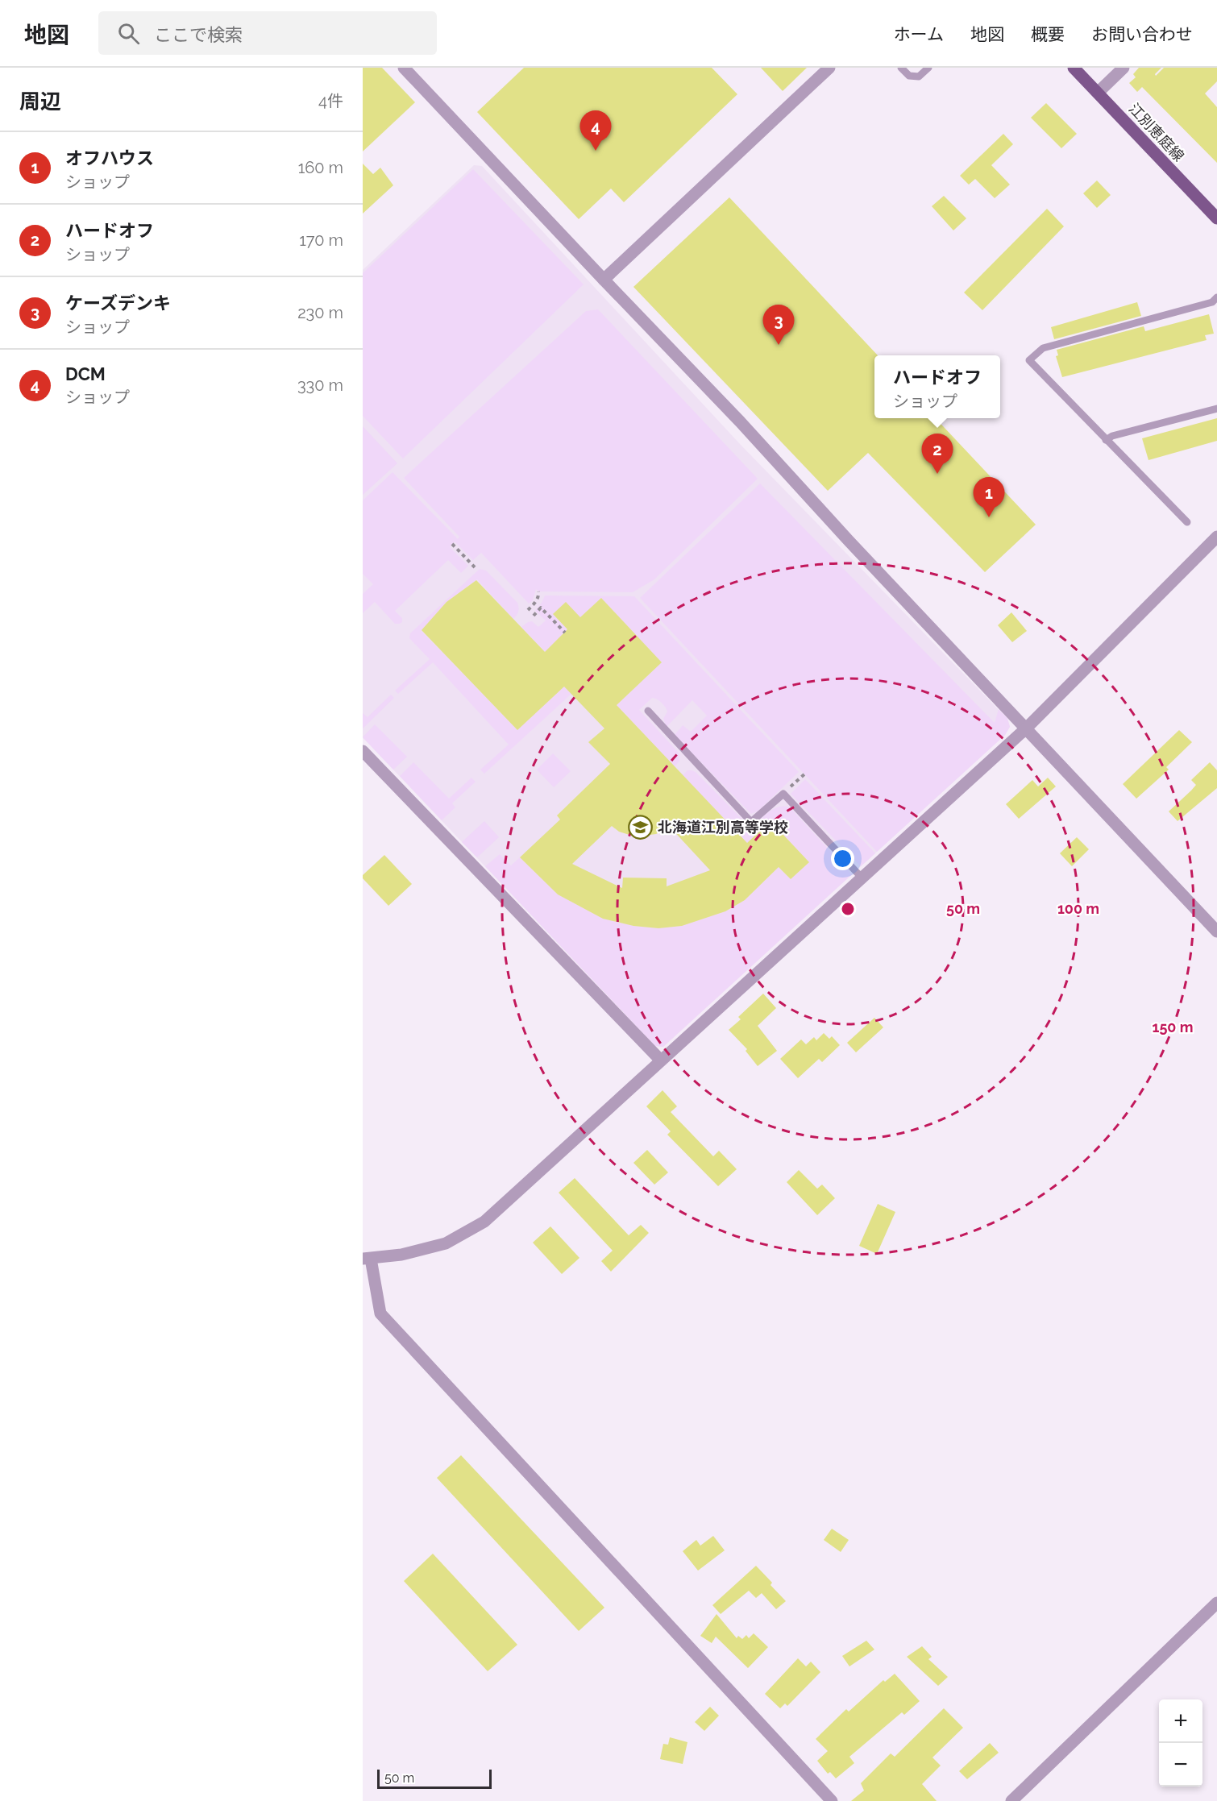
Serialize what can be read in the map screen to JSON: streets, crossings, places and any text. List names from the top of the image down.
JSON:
{
  "streets": {
    "main road": ["江別恵庭線"]
  },
  "places": {
    "school or university": ["北海道江別高等学校"]
  },
  "scale_bar": "50 m",
  "page": {
    "header": "地図",
    "search": "ここで検索",
    "nav": [
      "ホーム",
      "地図",
      "概要",
      "お問い合わせ"
    ],
    "heading": ["周辺", "4件"],
    "pins": [
      "4",
      "3",
      "2",
      "1"
    ],
    "list": [
      {
        "mark": "1",
        "name": "オフハウス",
        "note": "ショップ",
        "value": "160 m"
      },
      {
        "mark": "2",
        "name": "ハードオフ",
        "note": "ショップ",
        "value": "170 m"
      },
      {
        "mark": "3",
        "name": "ケーズデンキ",
        "note": "ショップ",
        "value": "230 m"
      },
      {
        "mark": "4",
        "name": "DCM",
        "note": "ショップ",
        "value": "330 m"
      }
    ],
    "popup": ["ハードオフ", "ショップ"],
    "map_buttons": ["+", "−"],
    "scale": "50 m"
  },
  "rings": ["50 m", "100 m", "150 m"]
}
